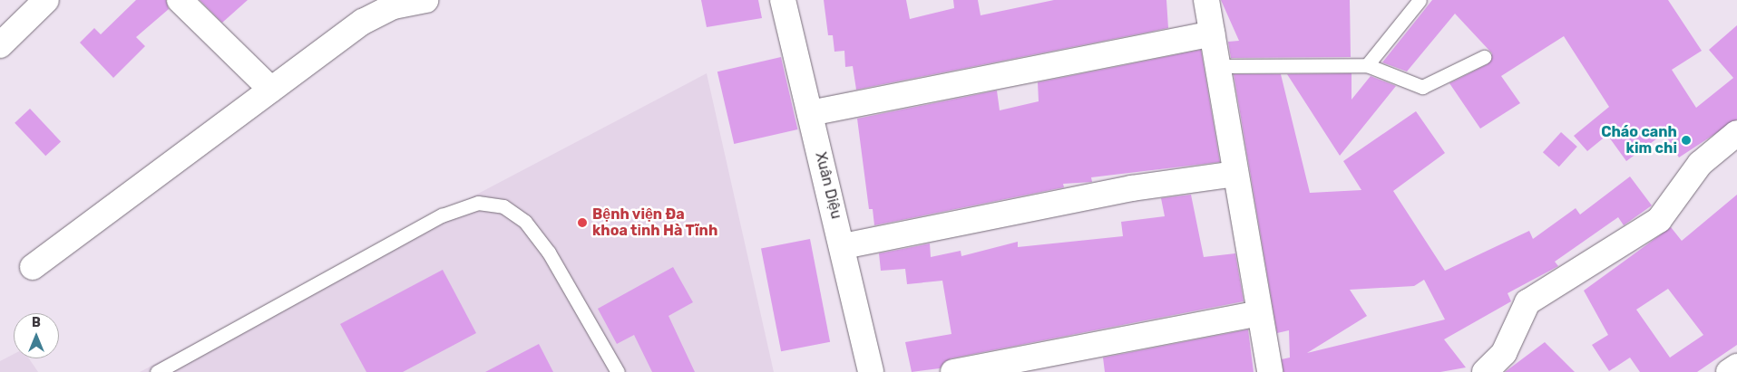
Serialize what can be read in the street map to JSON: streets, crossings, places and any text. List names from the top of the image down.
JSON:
{
  "streets": {
    "street": ["Xuân Diệu"]
  },
  "places": ["Cháo canh kim chi", "Bệnh viện Đa khoa tỉnh Hà Tĩnh"],
  "north": "top"
}
